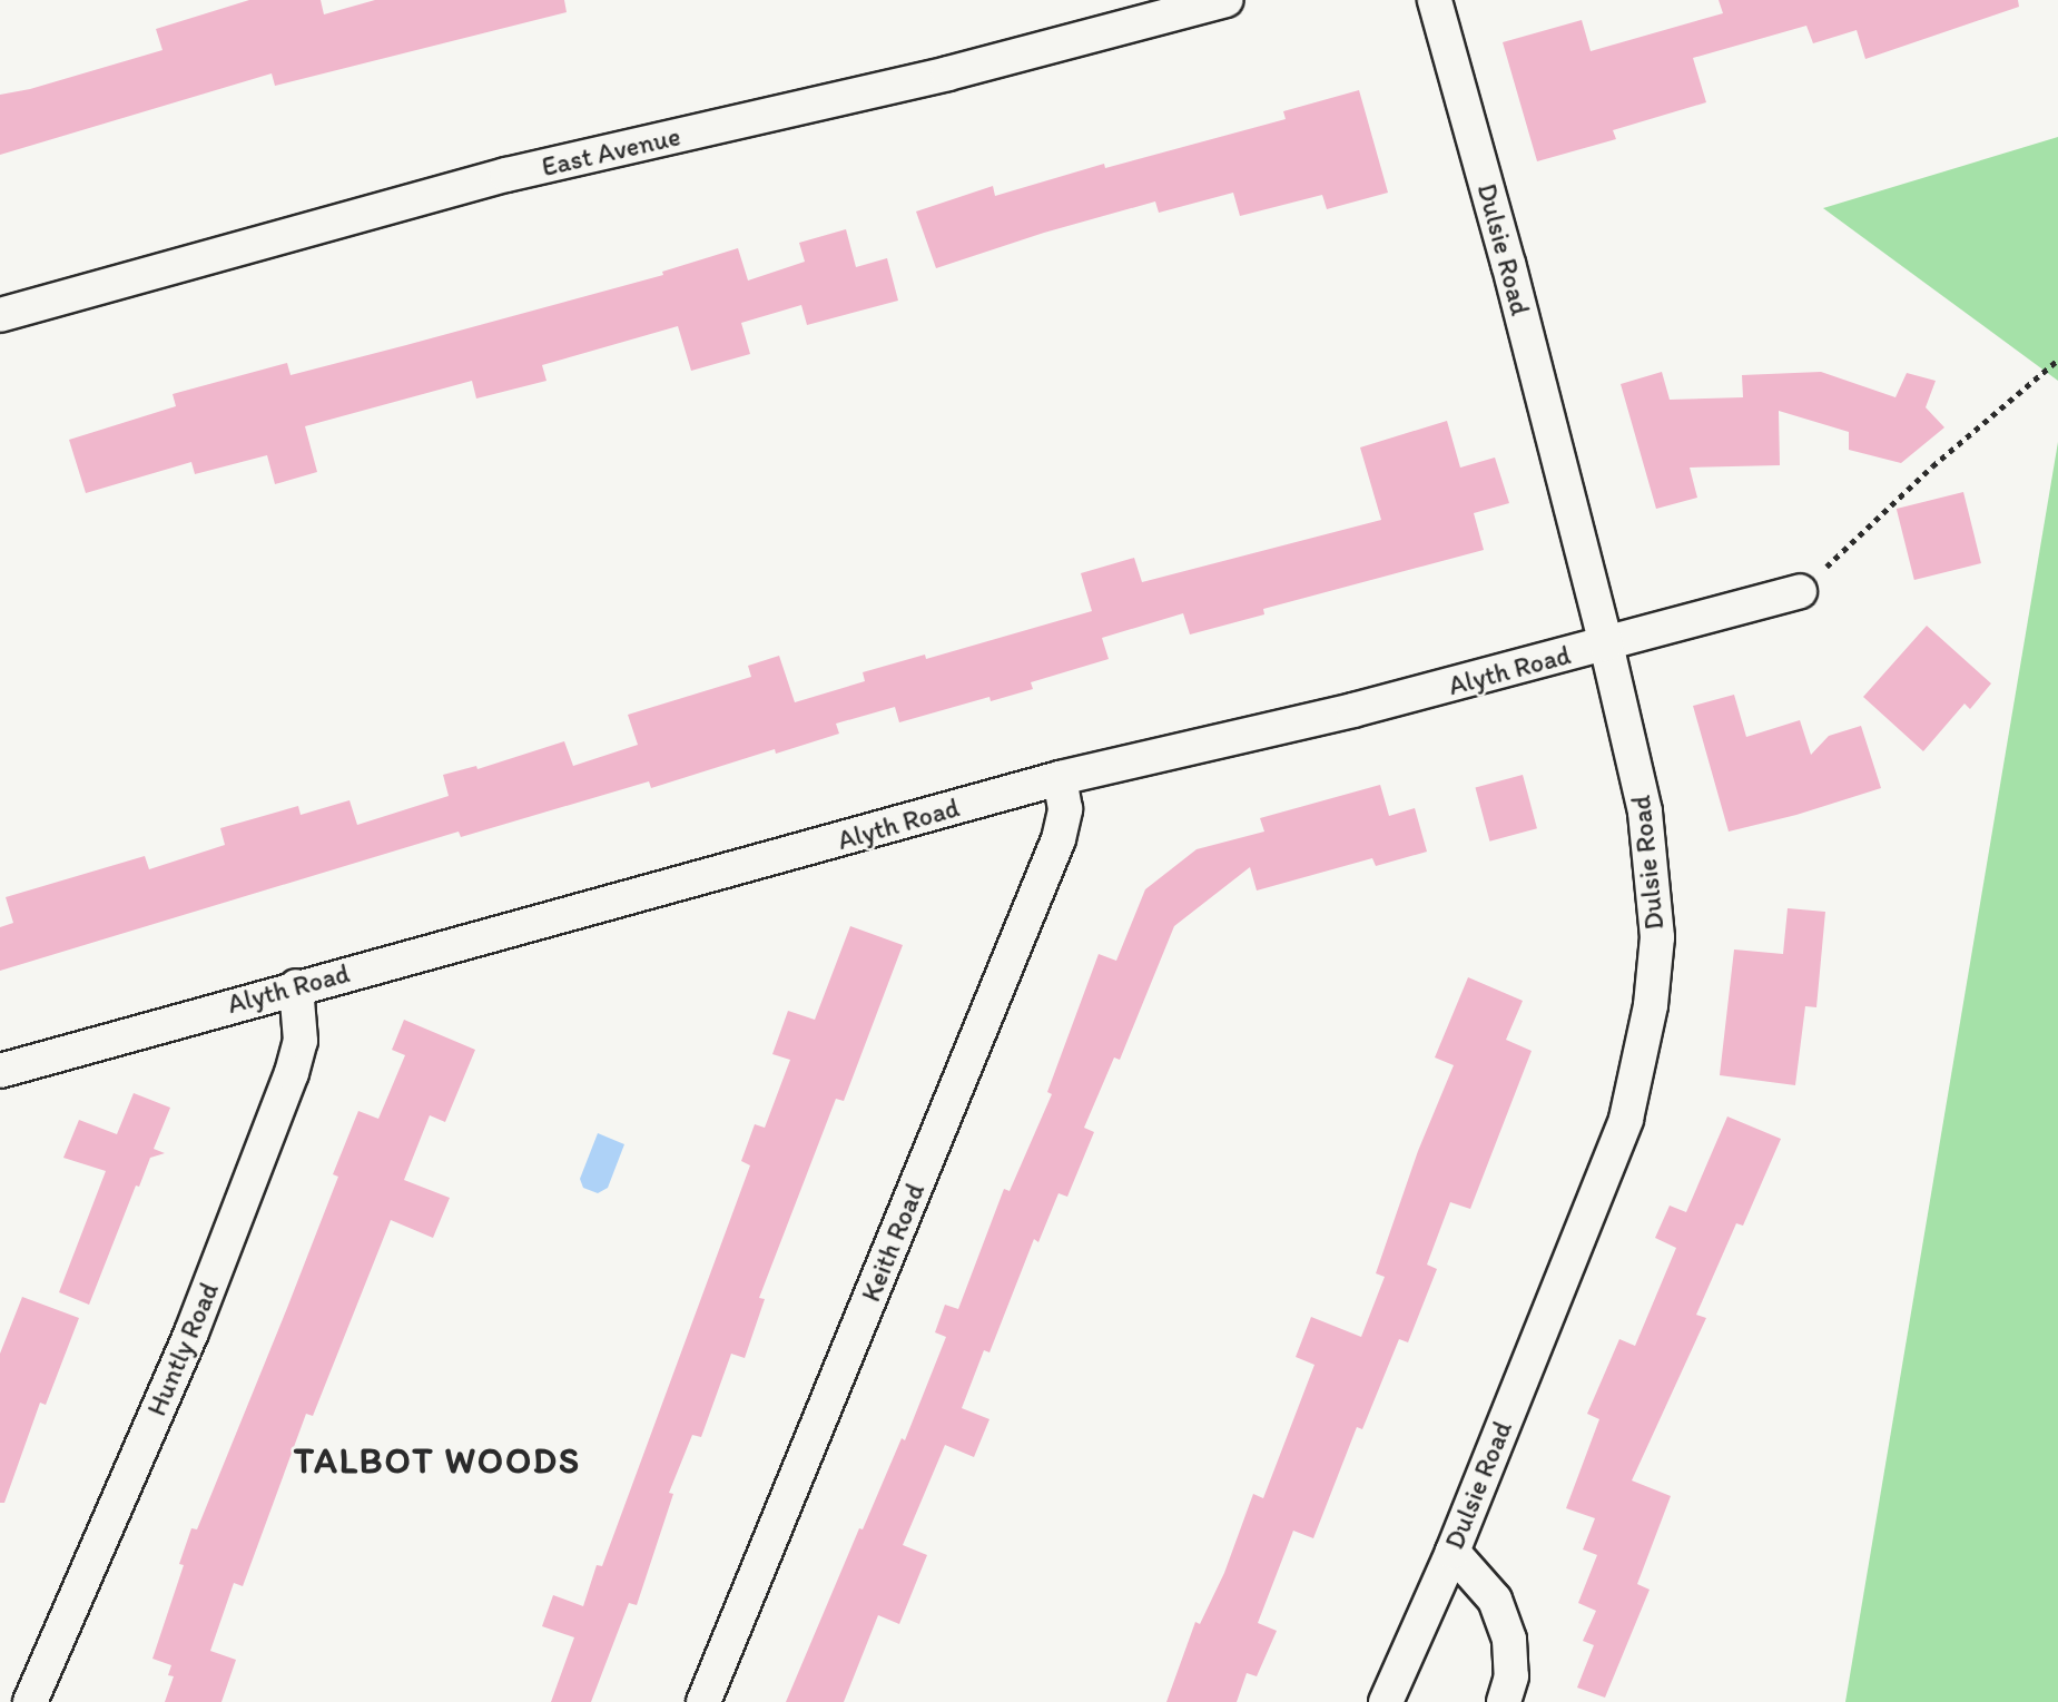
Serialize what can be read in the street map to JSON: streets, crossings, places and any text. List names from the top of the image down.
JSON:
{
  "streets": {
    "street": [
      "East Avenue",
      "Dulsie Road",
      "Alyth Road",
      "Keith Road",
      "Huntly Road"
    ]
  },
  "crossings": [
    ["Dulsie Road", "Alyth Road"],
    ["Alyth Road", "Keith Road"],
    ["Alyth Road", "Huntly Road"]
  ],
  "districts": ["TALBOT WOODS"]
}
